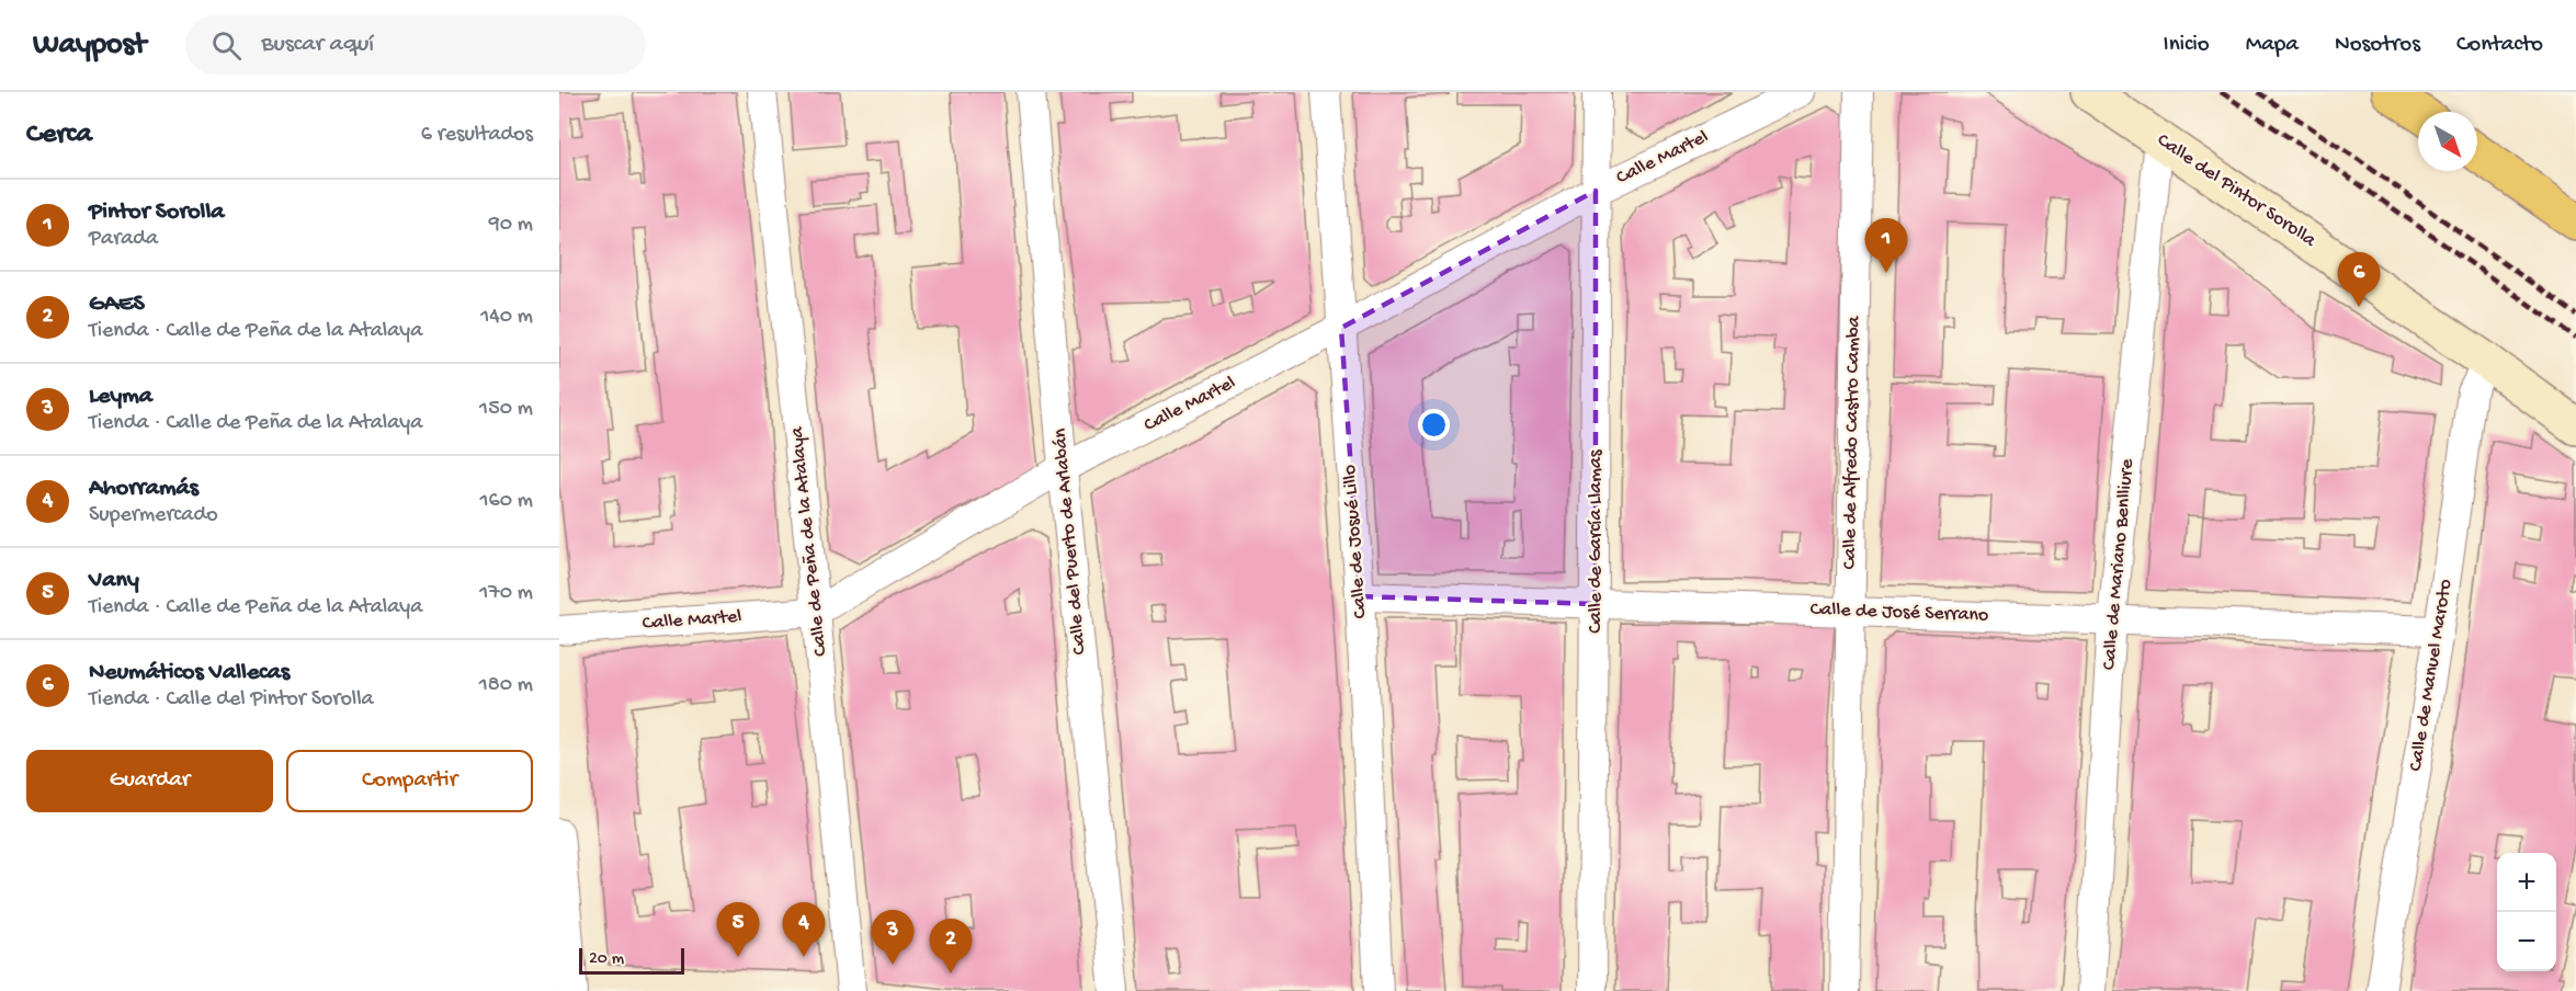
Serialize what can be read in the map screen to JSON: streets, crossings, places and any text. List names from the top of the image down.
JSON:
{
  "streets": {
    "street": [
      "Calle Martel",
      "Calle del Pintor Sorolla",
      "Calle de Alfredo Castro Camba",
      "Calle de Peña de la Atalaya",
      "Calle del Puerto de Arlabán",
      "Calle de Josué Lillo",
      "Calle de García Llamas",
      "Calle de Mariano Benlliure",
      "Calle de José Serrano",
      "Calle de Manuel Maroto"
    ]
  },
  "crossings": [
    ["Calle Martel", "Calle de Peña de la Atalaya"],
    ["Calle Martel", "Calle del Puerto de Arlabán"],
    ["Calle Martel", "Calle de Josué Lillo"],
    ["Calle Martel", "Calle de García Llamas"],
    ["Calle del Pintor Sorolla", "Calle de Mariano Benlliure"],
    ["Calle del Pintor Sorolla", "Calle de Manuel Maroto"],
    ["Calle de Alfredo Castro Camba", "Calle de José Serrano"],
    ["Calle de Josué Lillo", "Calle de José Serrano"],
    ["Calle de García Llamas", "Calle de José Serrano"],
    ["Calle de Mariano Benlliure", "Calle de José Serrano"],
    ["Calle de José Serrano", "Calle de Manuel Maroto"]
  ],
  "scale_bar": "20 m",
  "north": "bottom right",
  "page": {
    "header": "Waypost",
    "search": "Buscar aquí",
    "nav": [
      "Inicio",
      "Mapa",
      "Nosotros",
      "Contacto"
    ],
    "heading": ["Cerca", "6 resultados"],
    "list": [
      {
        "mark": "1",
        "name": "Pintor Sorolla",
        "note": "Parada",
        "value": "90 m"
      },
      {
        "mark": "2",
        "name": "GAES",
        "note": "Tienda · Calle de Peña de la Atalaya",
        "value": "140 m"
      },
      {
        "mark": "3",
        "name": "Leyma",
        "note": "Tienda · Calle de Peña de la Atalaya",
        "value": "150 m"
      },
      {
        "mark": "4",
        "name": "Ahorramás",
        "note": "Supermercado",
        "value": "160 m"
      },
      {
        "mark": "5",
        "name": "Vany",
        "note": "Tienda · Calle de Peña de la Atalaya",
        "value": "170 m"
      },
      {
        "mark": "6",
        "name": "Neumáticos Vallecas",
        "note": "Tienda · Calle del Pintor Sorolla",
        "value": "180 m"
      }
    ],
    "pins": [
      "1",
      "6",
      "4",
      "5",
      "3",
      "2"
    ],
    "buttons": ["Guardar", "Compartir"],
    "map_buttons": ["+", "−"],
    "scale": "20 m"
  }
}
